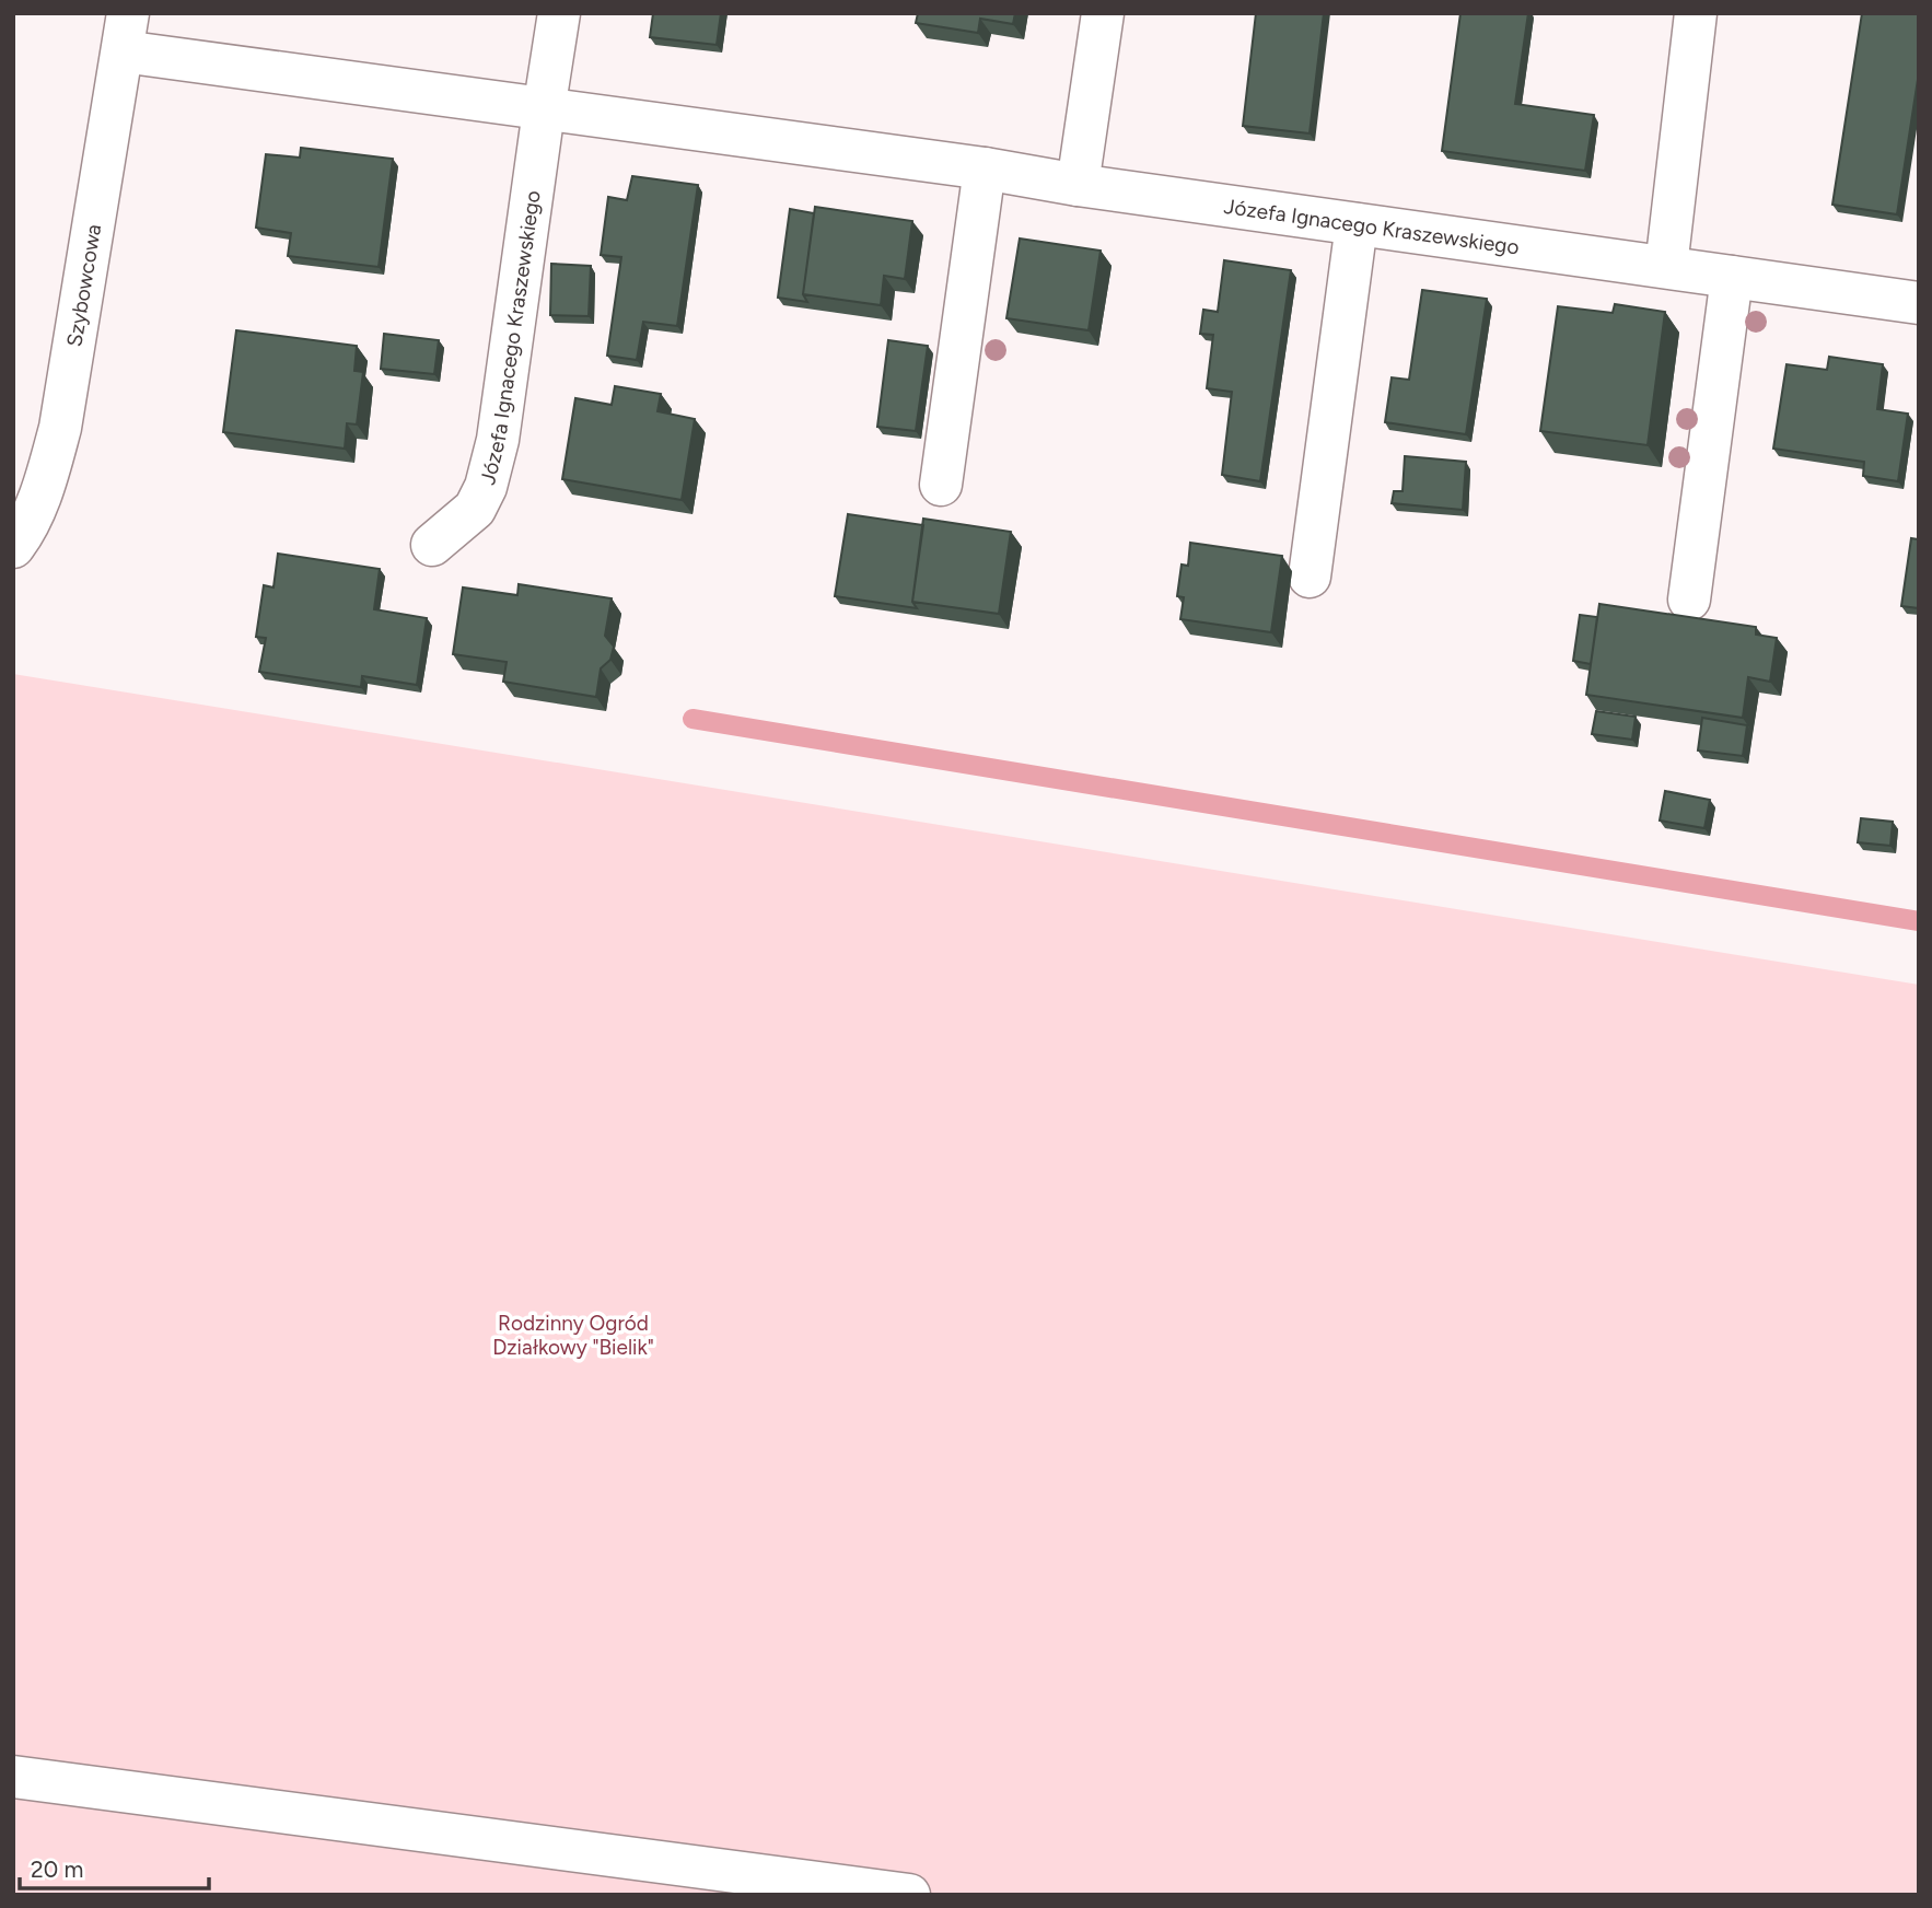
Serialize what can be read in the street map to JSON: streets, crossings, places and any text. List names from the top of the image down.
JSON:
{
  "streets": {
    "street": ["Józefa Ignacego Kraszewskiego", "Szybowcowa"]
  },
  "crossings": [
    ["Józefa Ignacego Kraszewskiego", "Szybowcowa"]
  ],
  "parks": ["Rodzinny Ogród Działkowy \"Bielik\""],
  "scale_bar": "20 m"
}
